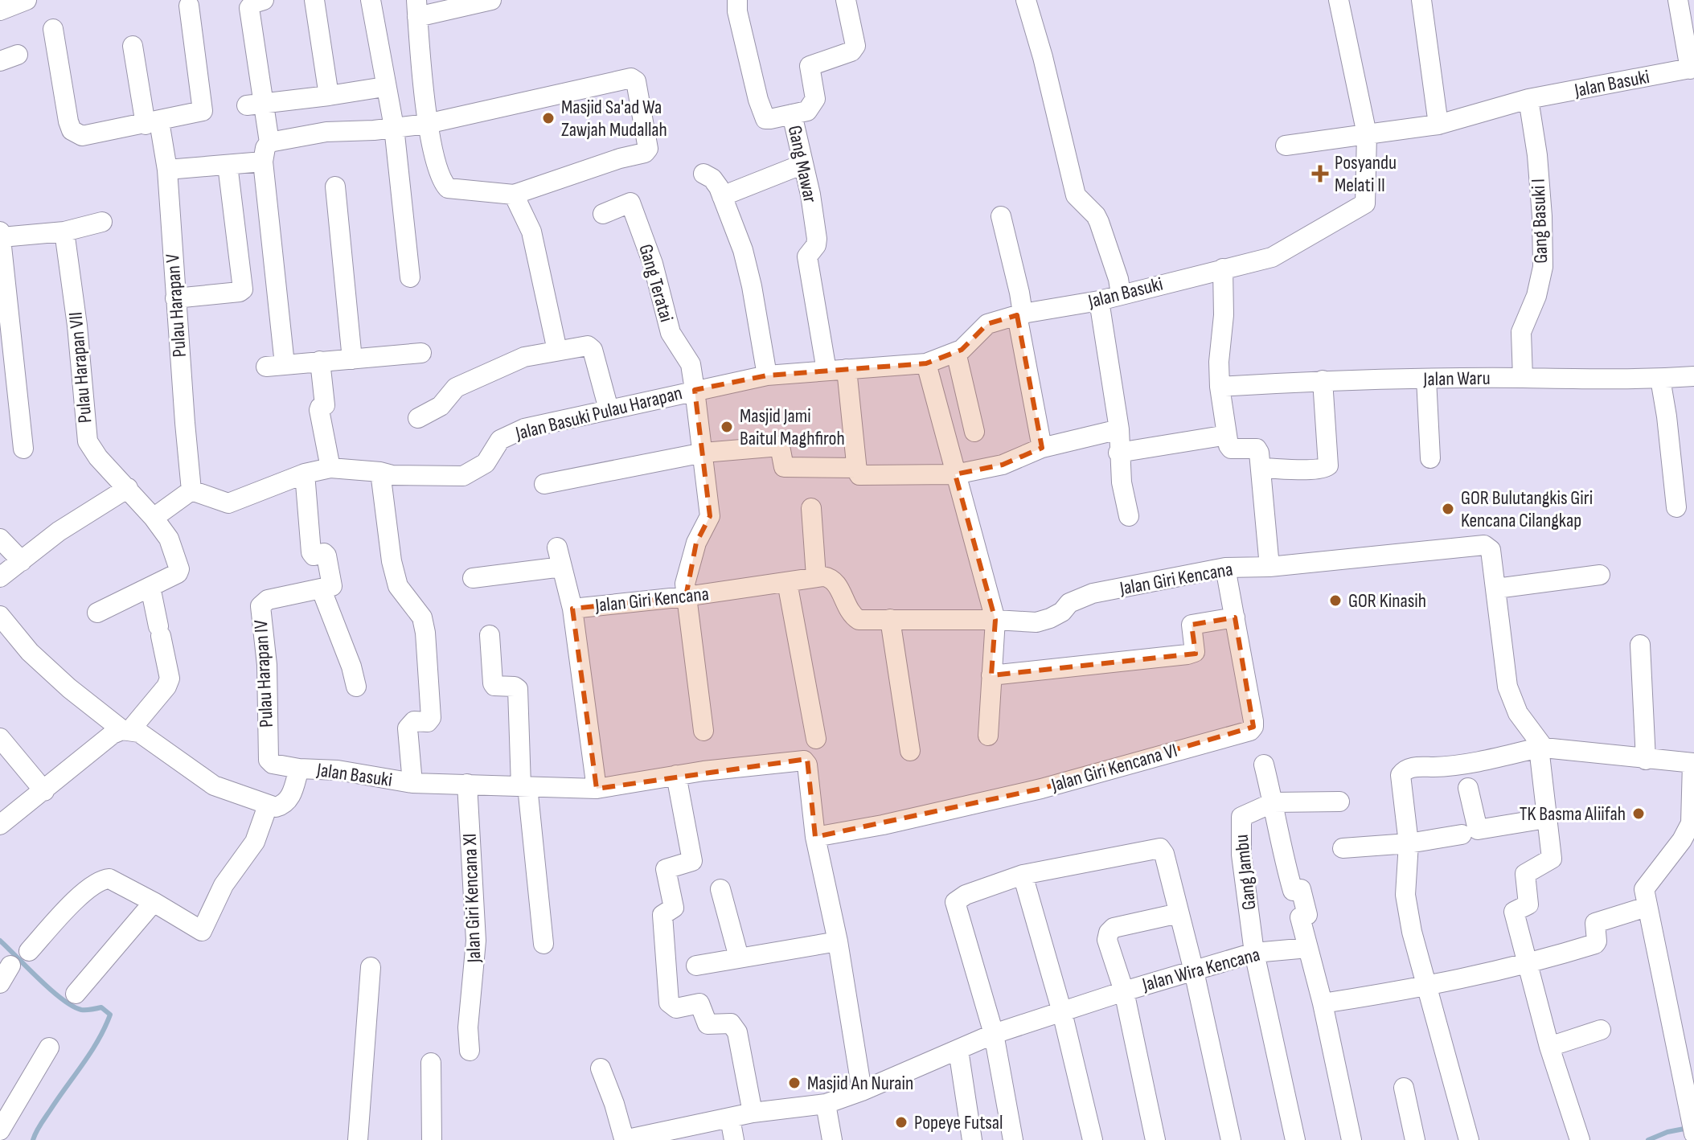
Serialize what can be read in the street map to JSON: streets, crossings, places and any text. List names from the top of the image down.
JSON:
{
  "streets": {
    "street": [
      "Jalan Basuki",
      "Gang Mawar",
      "Gang Basuki I",
      "Gang Teratai",
      "Pulau Harapan V",
      "Pulau Harapan VII",
      "Jalan Waru",
      "Jalan Basuki Pulau Harapan",
      "Jalan Giri Kencana",
      "Pulau Harapan IV",
      "Jalan Giri Kencana VI",
      "Gang Jambu",
      "Jalan Giri Kencana XI",
      "Jalan Wira Kencana"
    ]
  },
  "crossings": [
    ["Jalan Basuki", "Gang Mawar"],
    ["Jalan Basuki", "Gang Basuki I"],
    ["Jalan Basuki", "Gang Teratai"],
    ["Jalan Basuki", "Jalan Basuki Pulau Harapan"],
    ["Jalan Basuki", "Jalan Giri Kencana"],
    ["Jalan Basuki", "Pulau Harapan IV"],
    ["Jalan Basuki", "Jalan Giri Kencana VI"],
    ["Jalan Basuki", "Jalan Giri Kencana XI"],
    ["Gang Basuki I", "Jalan Waru"],
    ["Gang Teratai", "Jalan Basuki Pulau Harapan"],
    ["Pulau Harapan V", "Jalan Basuki Pulau Harapan"],
    ["Jalan Giri Kencana", "Jalan Giri Kencana VI"],
    ["Gang Jambu", "Jalan Wira Kencana"]
  ],
  "places": {
    "other": [
      "Masjid Sa'ad Wa Zawjah Mudallah",
      "Masjid Jami Baitul Maghfiroh",
      "GOR Bulutangkis Giri Kencana Cilangkap",
      "GOR Kinasih",
      "TK Basma Aliifah",
      "Masjid An Nurain",
      "Popeye Futsal"
    ],
    "health": ["Posyandu Melati II"]
  }
}
